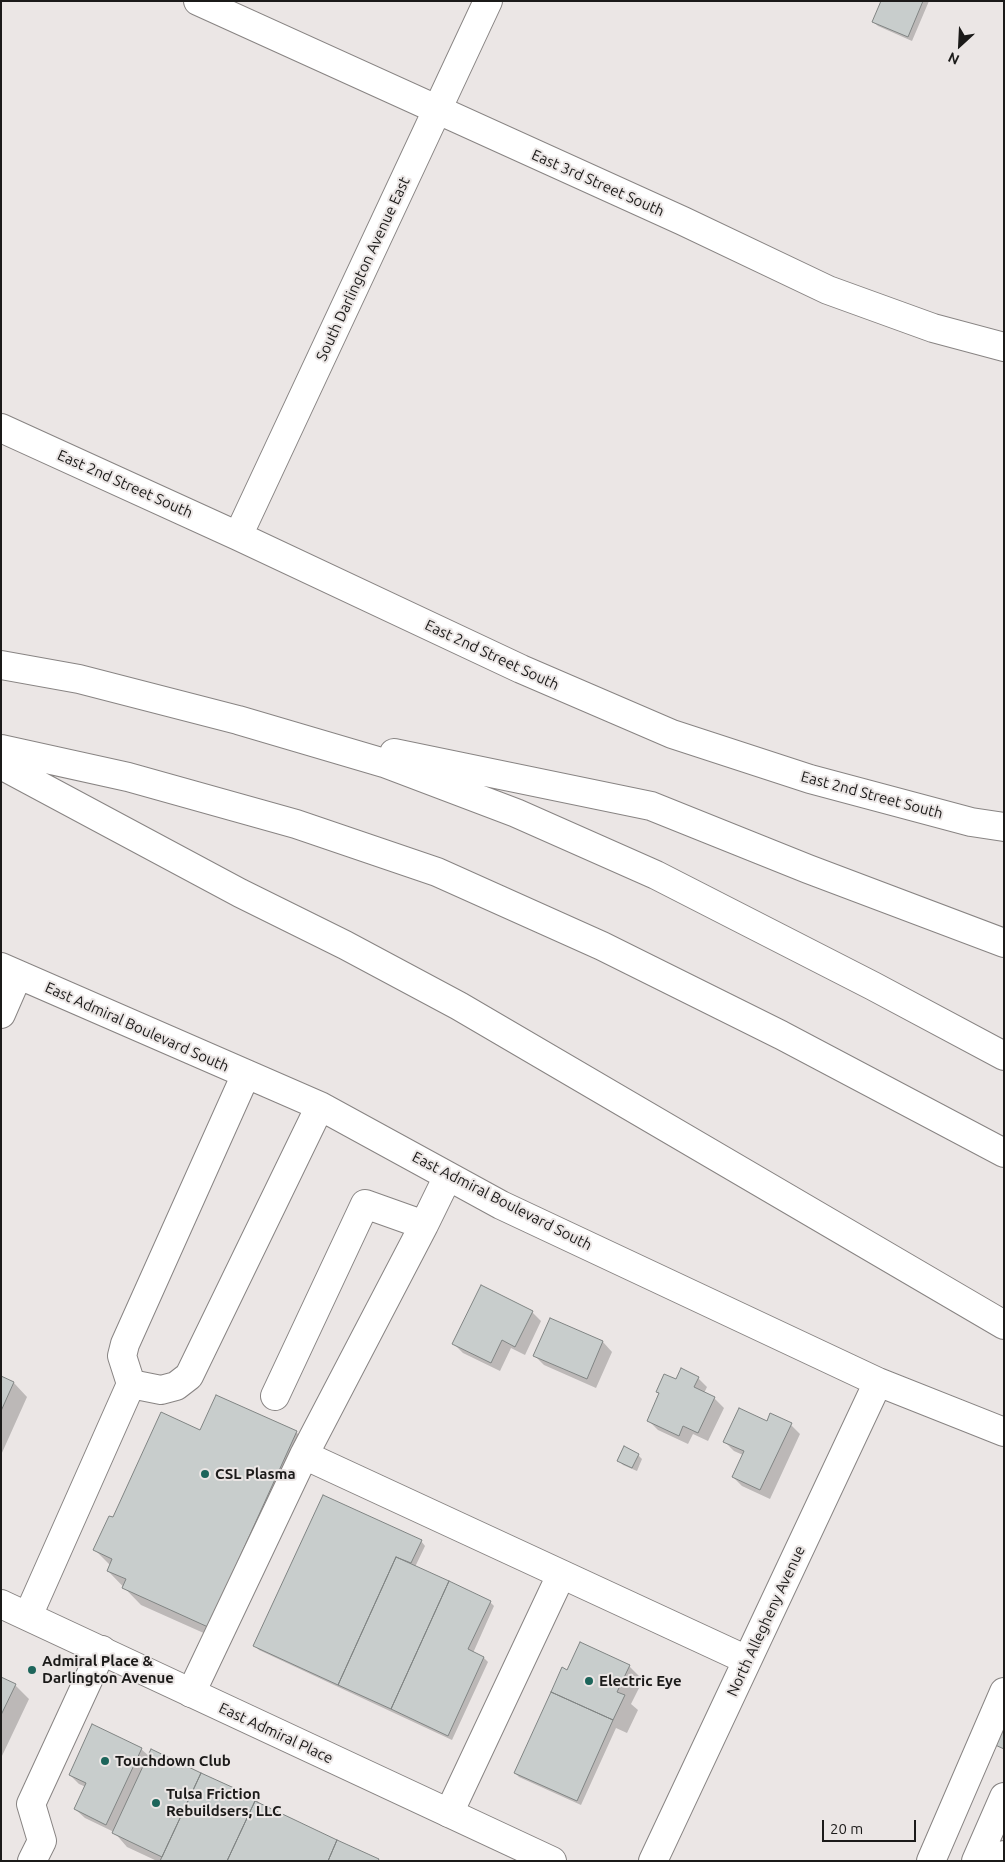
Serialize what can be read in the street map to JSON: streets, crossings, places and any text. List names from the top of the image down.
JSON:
{
  "streets": {
    "main road": [
      "East 3rd Street South",
      "South Darlington Avenue East",
      "East 2nd Street South",
      "East Admiral Boulevard South",
      "North Allegheny Avenue",
      "East Admiral Place"
    ]
  },
  "crossings": [
    ["East 3rd Street South", "South Darlington Avenue East"],
    ["South Darlington Avenue East", "East 2nd Street South"],
    ["East Admiral Boulevard South", "North Allegheny Avenue"]
  ],
  "places": [
    "CSL Plasma",
    "Admiral Place & Darlington Avenue",
    "Electric Eye",
    "Touchdown Club",
    "Tulsa Friction Rebuildsers, LLC"
  ],
  "scale_bar": "20 m",
  "north": "bottom left"
}
